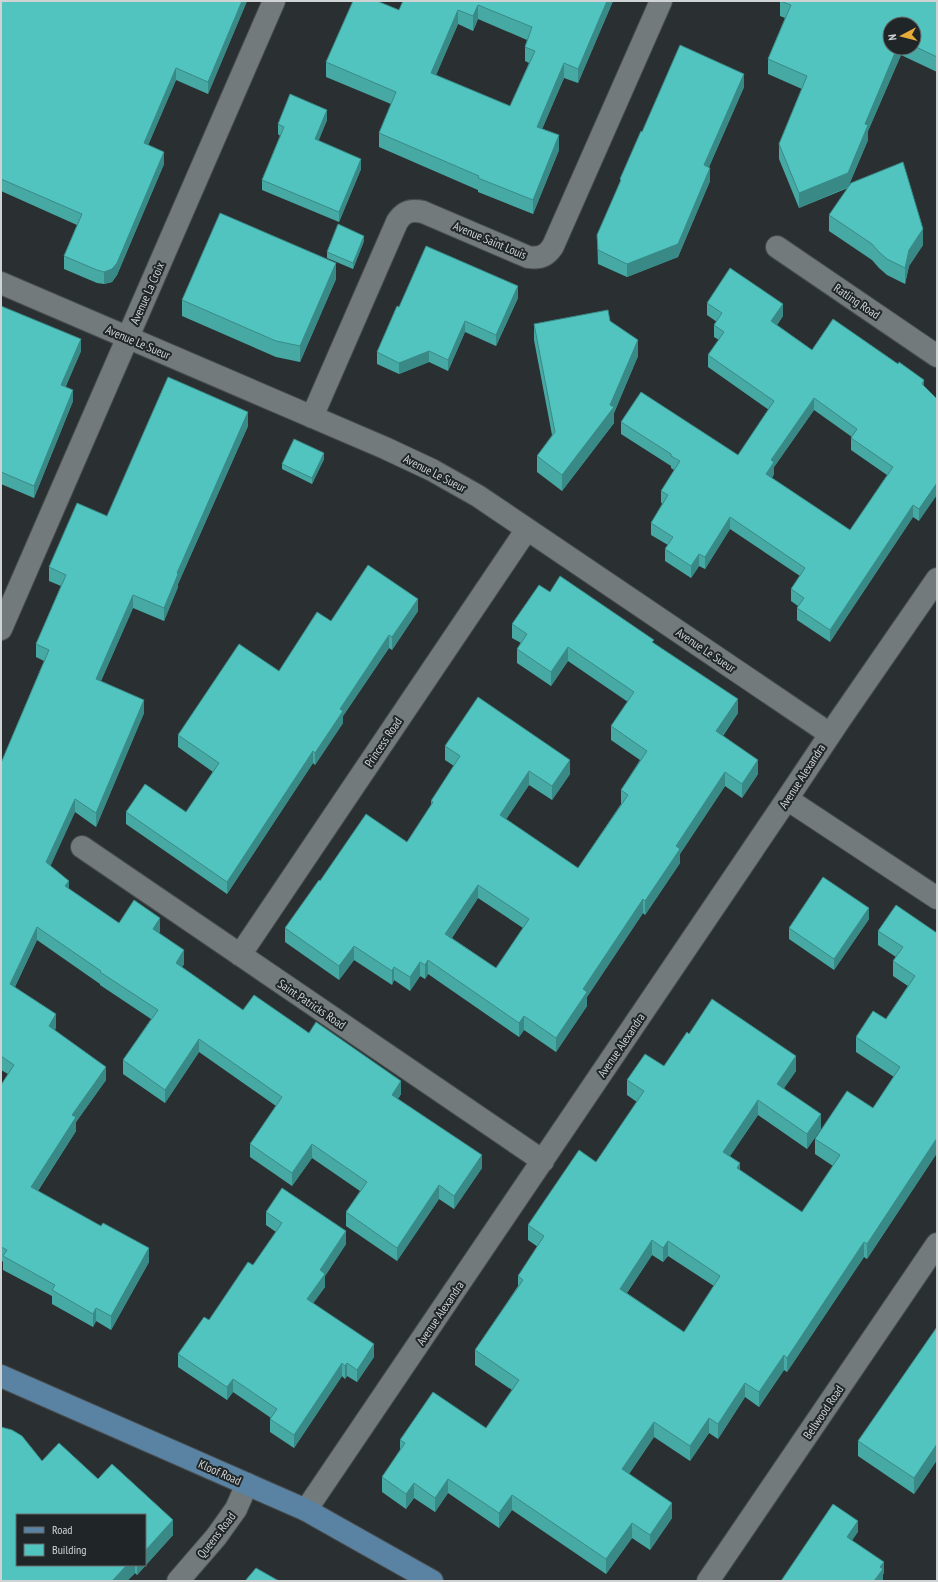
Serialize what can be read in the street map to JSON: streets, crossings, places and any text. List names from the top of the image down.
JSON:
{
  "streets": {
    "main road": ["Kloof Road"],
    "street": [
      "Avenue Saint Louis",
      "Avenue La Croix",
      "Ratling Road",
      "Avenue Le Sueur",
      "Princess Road",
      "Avenue Alexandra",
      "Saint Patricks Road",
      "Bellwood Road",
      "Queens Road"
    ]
  },
  "crossings": [
    ["Avenue Saint Louis", "Avenue Le Sueur"],
    ["Avenue La Croix", "Avenue Le Sueur"],
    ["Avenue Le Sueur", "Princess Road"],
    ["Avenue Le Sueur", "Avenue Alexandra"],
    ["Princess Road", "Saint Patricks Road"],
    ["Avenue Alexandra", "Saint Patricks Road"],
    ["Avenue Alexandra", "Kloof Road"],
    ["Kloof Road", "Queens Road"]
  ],
  "legend": ["Road", "Building"],
  "north": "left"
}
